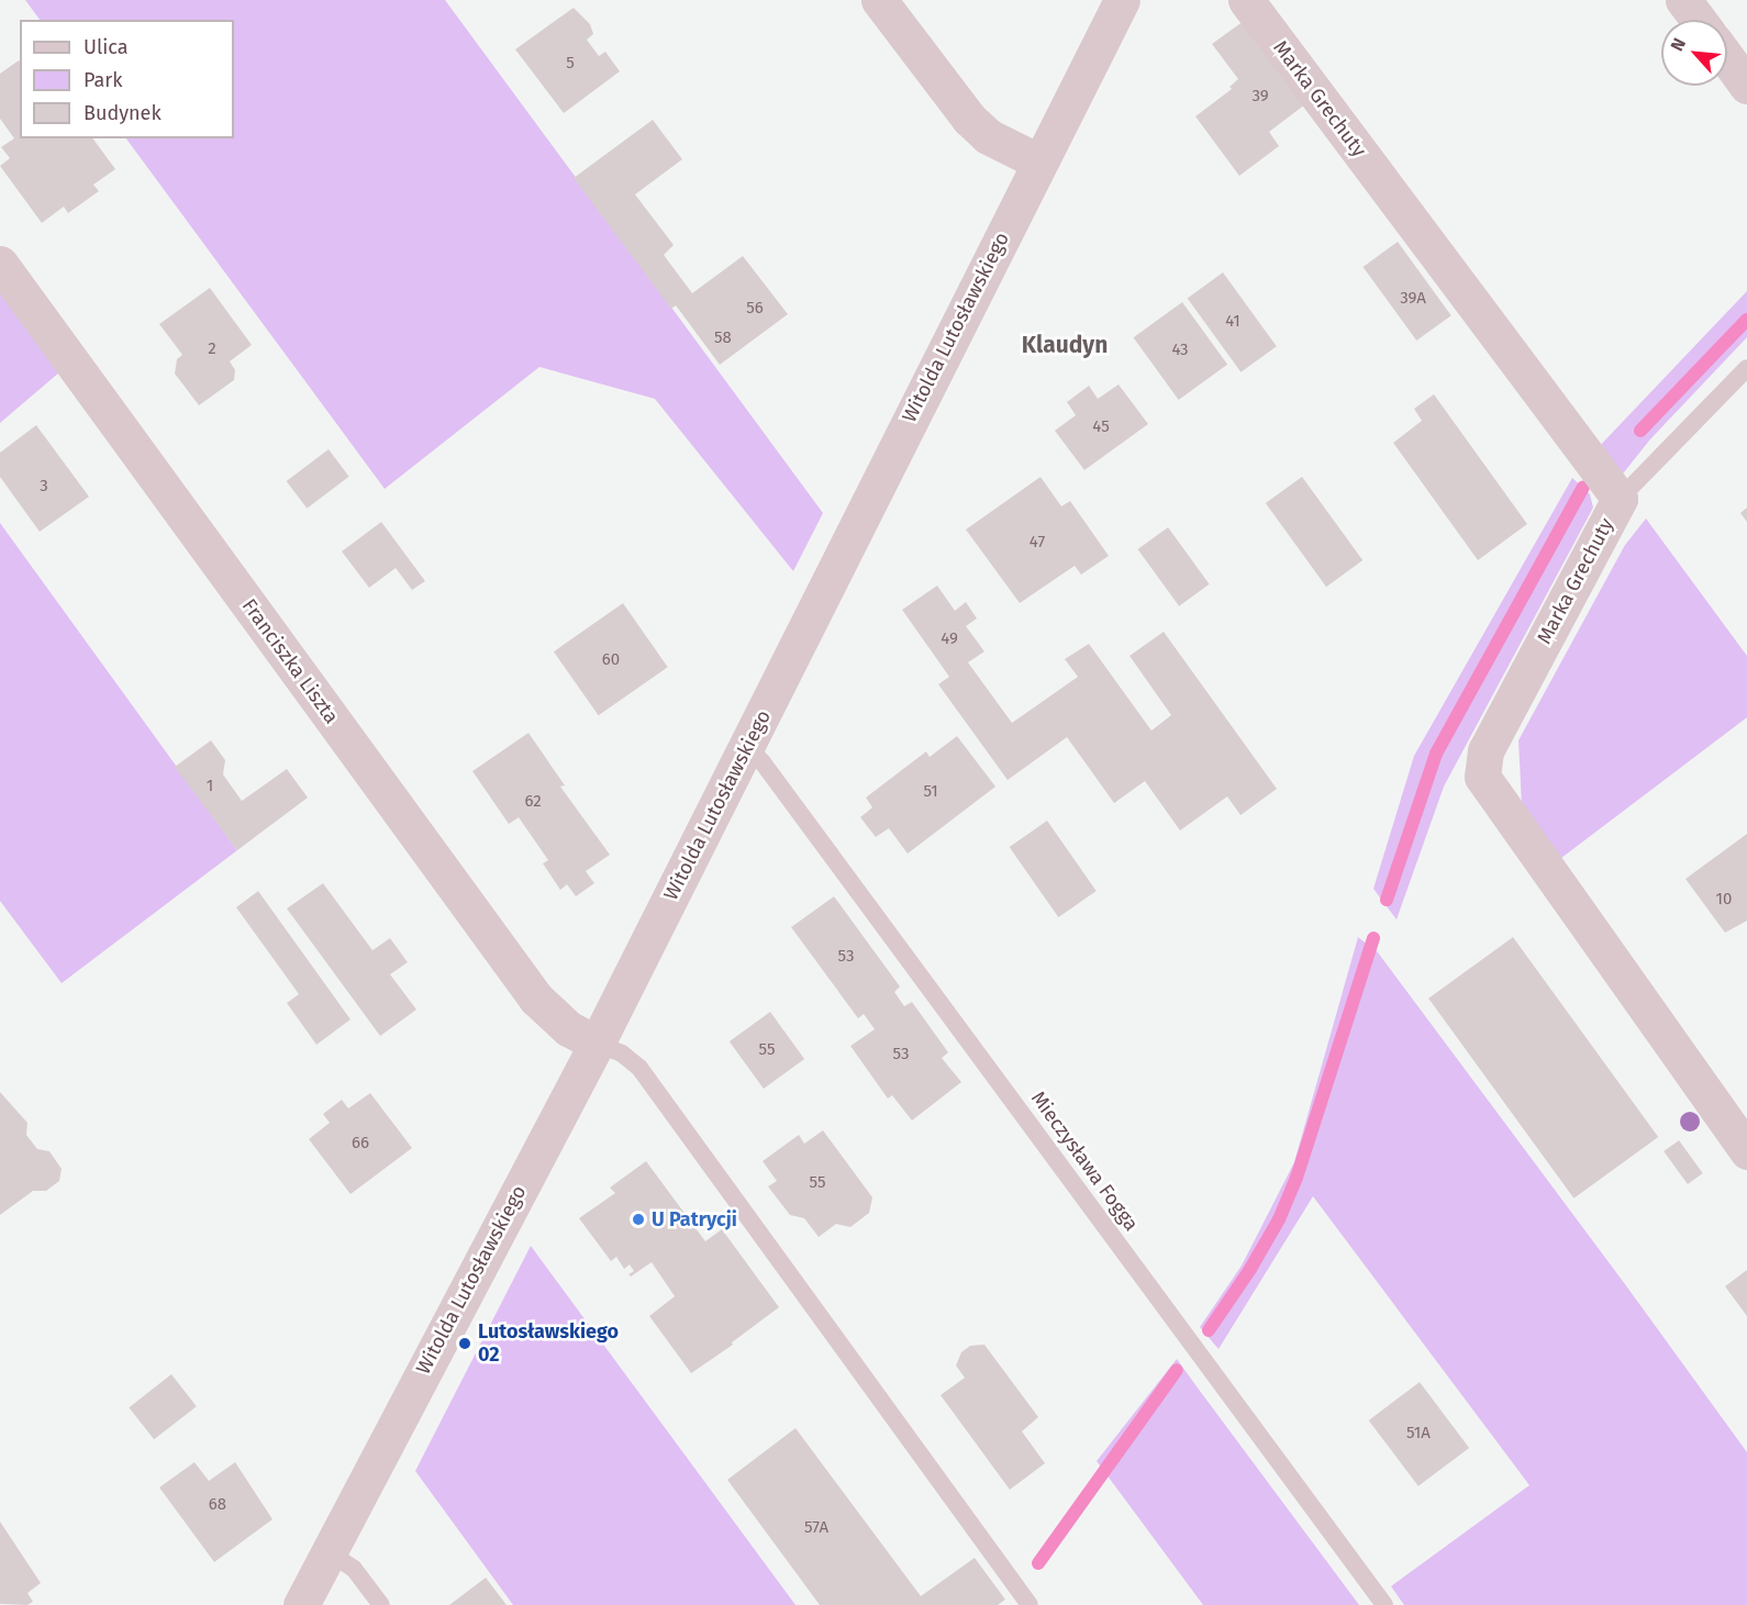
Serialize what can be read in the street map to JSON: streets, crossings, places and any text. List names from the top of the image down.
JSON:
{
  "streets": {
    "street": ["Marka Grechuty", "Witolda Lutosławskiego", "Franciszka Liszta"],
    "lane": ["Mieczysława Fogga"]
  },
  "crossings": [
    ["Witolda Lutosławskiego", "Franciszka Liszta"],
    ["Witolda Lutosławskiego", "Mieczysława Fogga"]
  ],
  "districts": ["Klaudyn"],
  "places": ["U Patrycji", "Lutosławskiego 02"],
  "house_numbers": [
    "5",
    "39",
    "39A",
    "56",
    "41",
    "58",
    "2",
    "43",
    "45",
    "3",
    "47",
    "49",
    "60",
    "1",
    "51",
    "62",
    "10",
    "53",
    "55",
    "53",
    "66",
    "55",
    "51A",
    "68",
    "57A"
  ],
  "legend": ["Ulica", "Park", "Budynek"],
  "north": "top left"
}
